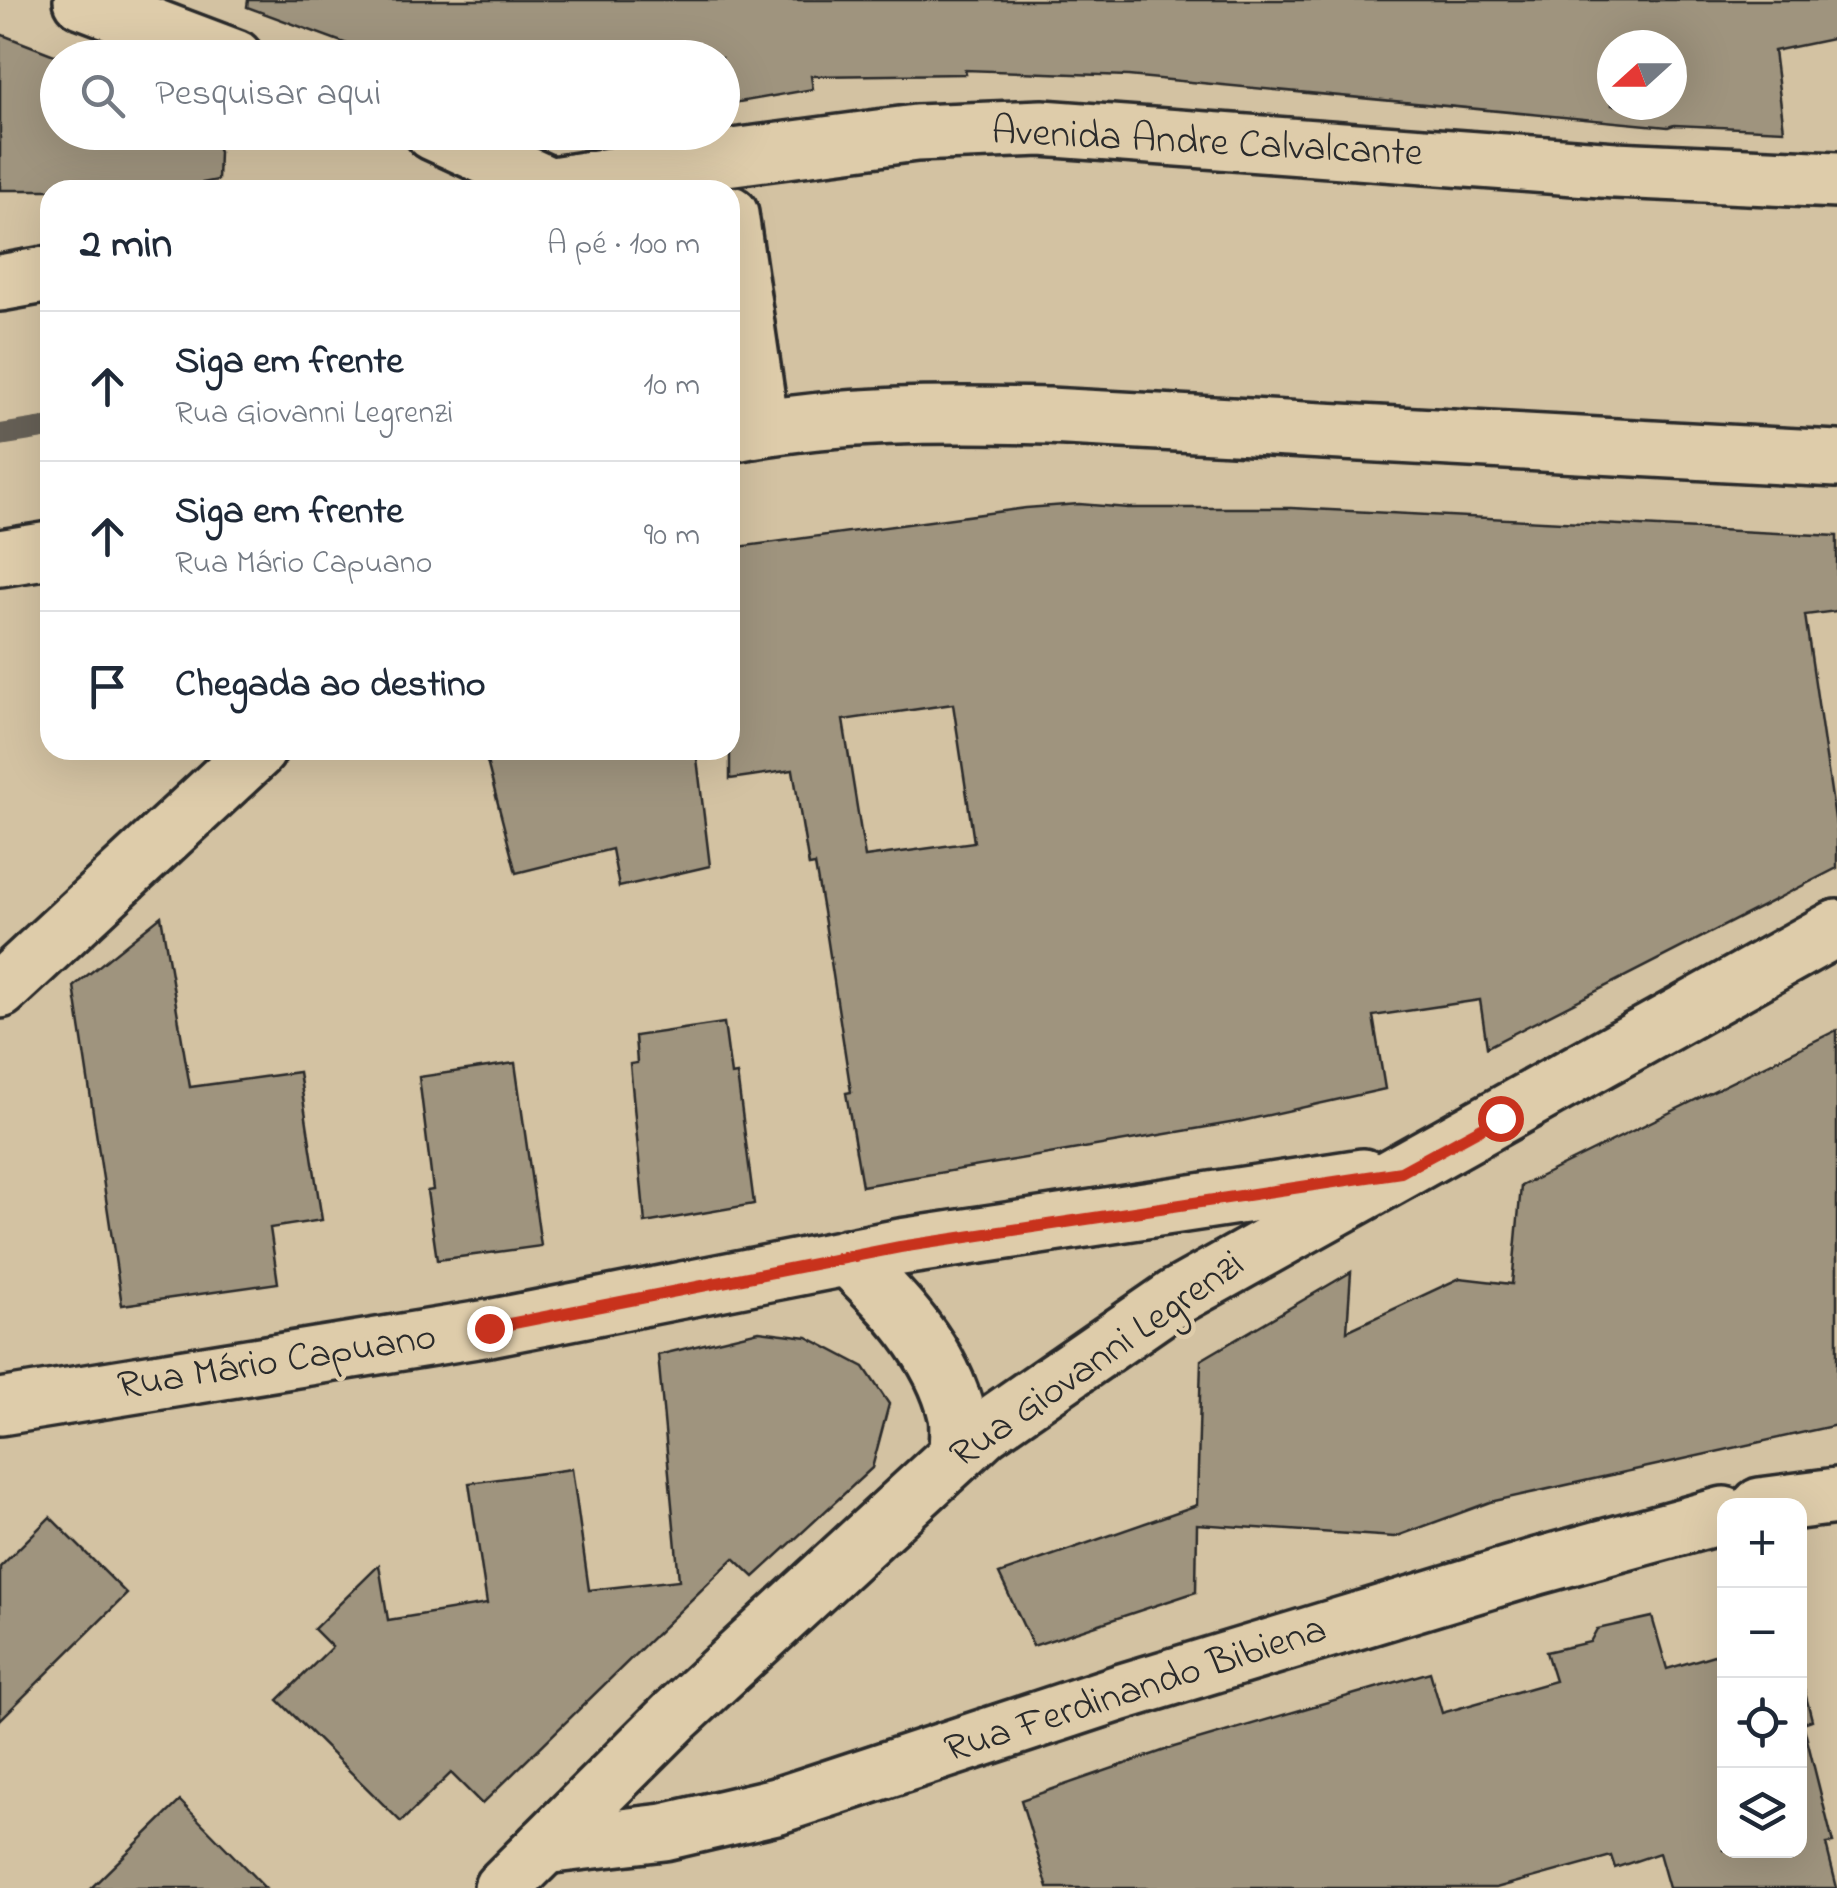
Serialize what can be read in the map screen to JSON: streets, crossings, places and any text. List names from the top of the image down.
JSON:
{
  "streets": {
    "street": [
      "Avenida Andre Calvalcante",
      "Rua Giovanni Legrenzi",
      "Rua Mário Capuano",
      "Rua Ferdinando Bibiena"
    ]
  },
  "crossings": [
    ["Rua Giovanni Legrenzi", "Rua Mário Capuano"],
    ["Rua Giovanni Legrenzi", "Rua Ferdinando Bibiena"]
  ],
  "north": "left",
  "page": {
    "search": "Pesquisar aqui",
    "heading": ["2 min", "A pé · 100 m"],
    "list": [
      ["Siga em frente", "Rua Giovanni Legrenzi", "10 m"],
      ["Siga em frente", "Rua Mário Capuano", "90 m"],
      "Chegada ao destino"
    ],
    "map_buttons": ["+", "−"]
  }
}
